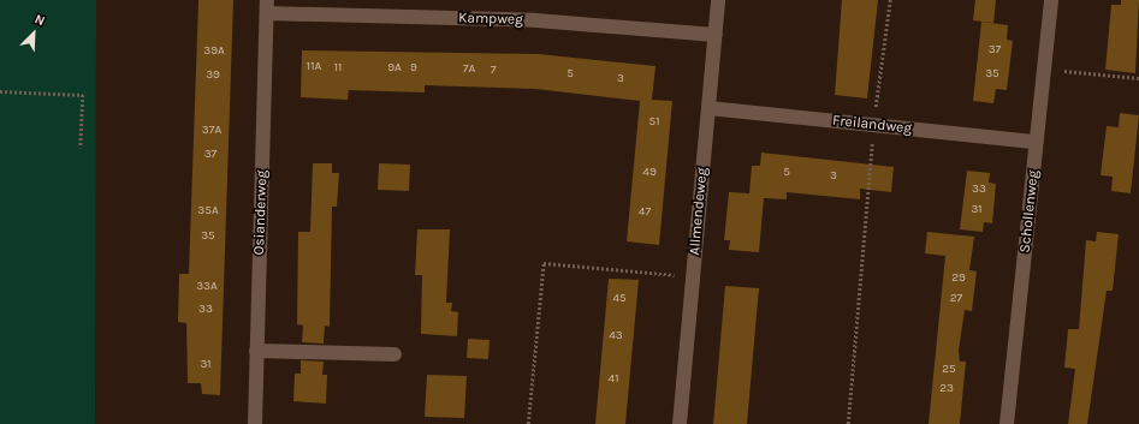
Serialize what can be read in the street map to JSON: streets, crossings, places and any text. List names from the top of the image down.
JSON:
{
  "streets": {
    "street": [
      "Kampweg",
      "Freilandweg",
      "Allmendeweg",
      "Schollenweg",
      "Osianderweg"
    ]
  },
  "crossings": [
    ["Kampweg", "Allmendeweg"],
    ["Kampweg", "Osianderweg"],
    ["Freilandweg", "Allmendeweg"],
    ["Freilandweg", "Schollenweg"]
  ],
  "house_numbers": [
    "37",
    "39A",
    "11A",
    "11",
    "9A",
    "9",
    "7A",
    "7",
    "5",
    "35",
    "39",
    "3",
    "51",
    "37A",
    "37",
    "49",
    "5",
    "3",
    "33",
    "31",
    "35A",
    "47",
    "35",
    "29",
    "33A",
    "45",
    "27",
    "33",
    "43",
    "31",
    "25",
    "41",
    "23"
  ],
  "north": "top right"
}
